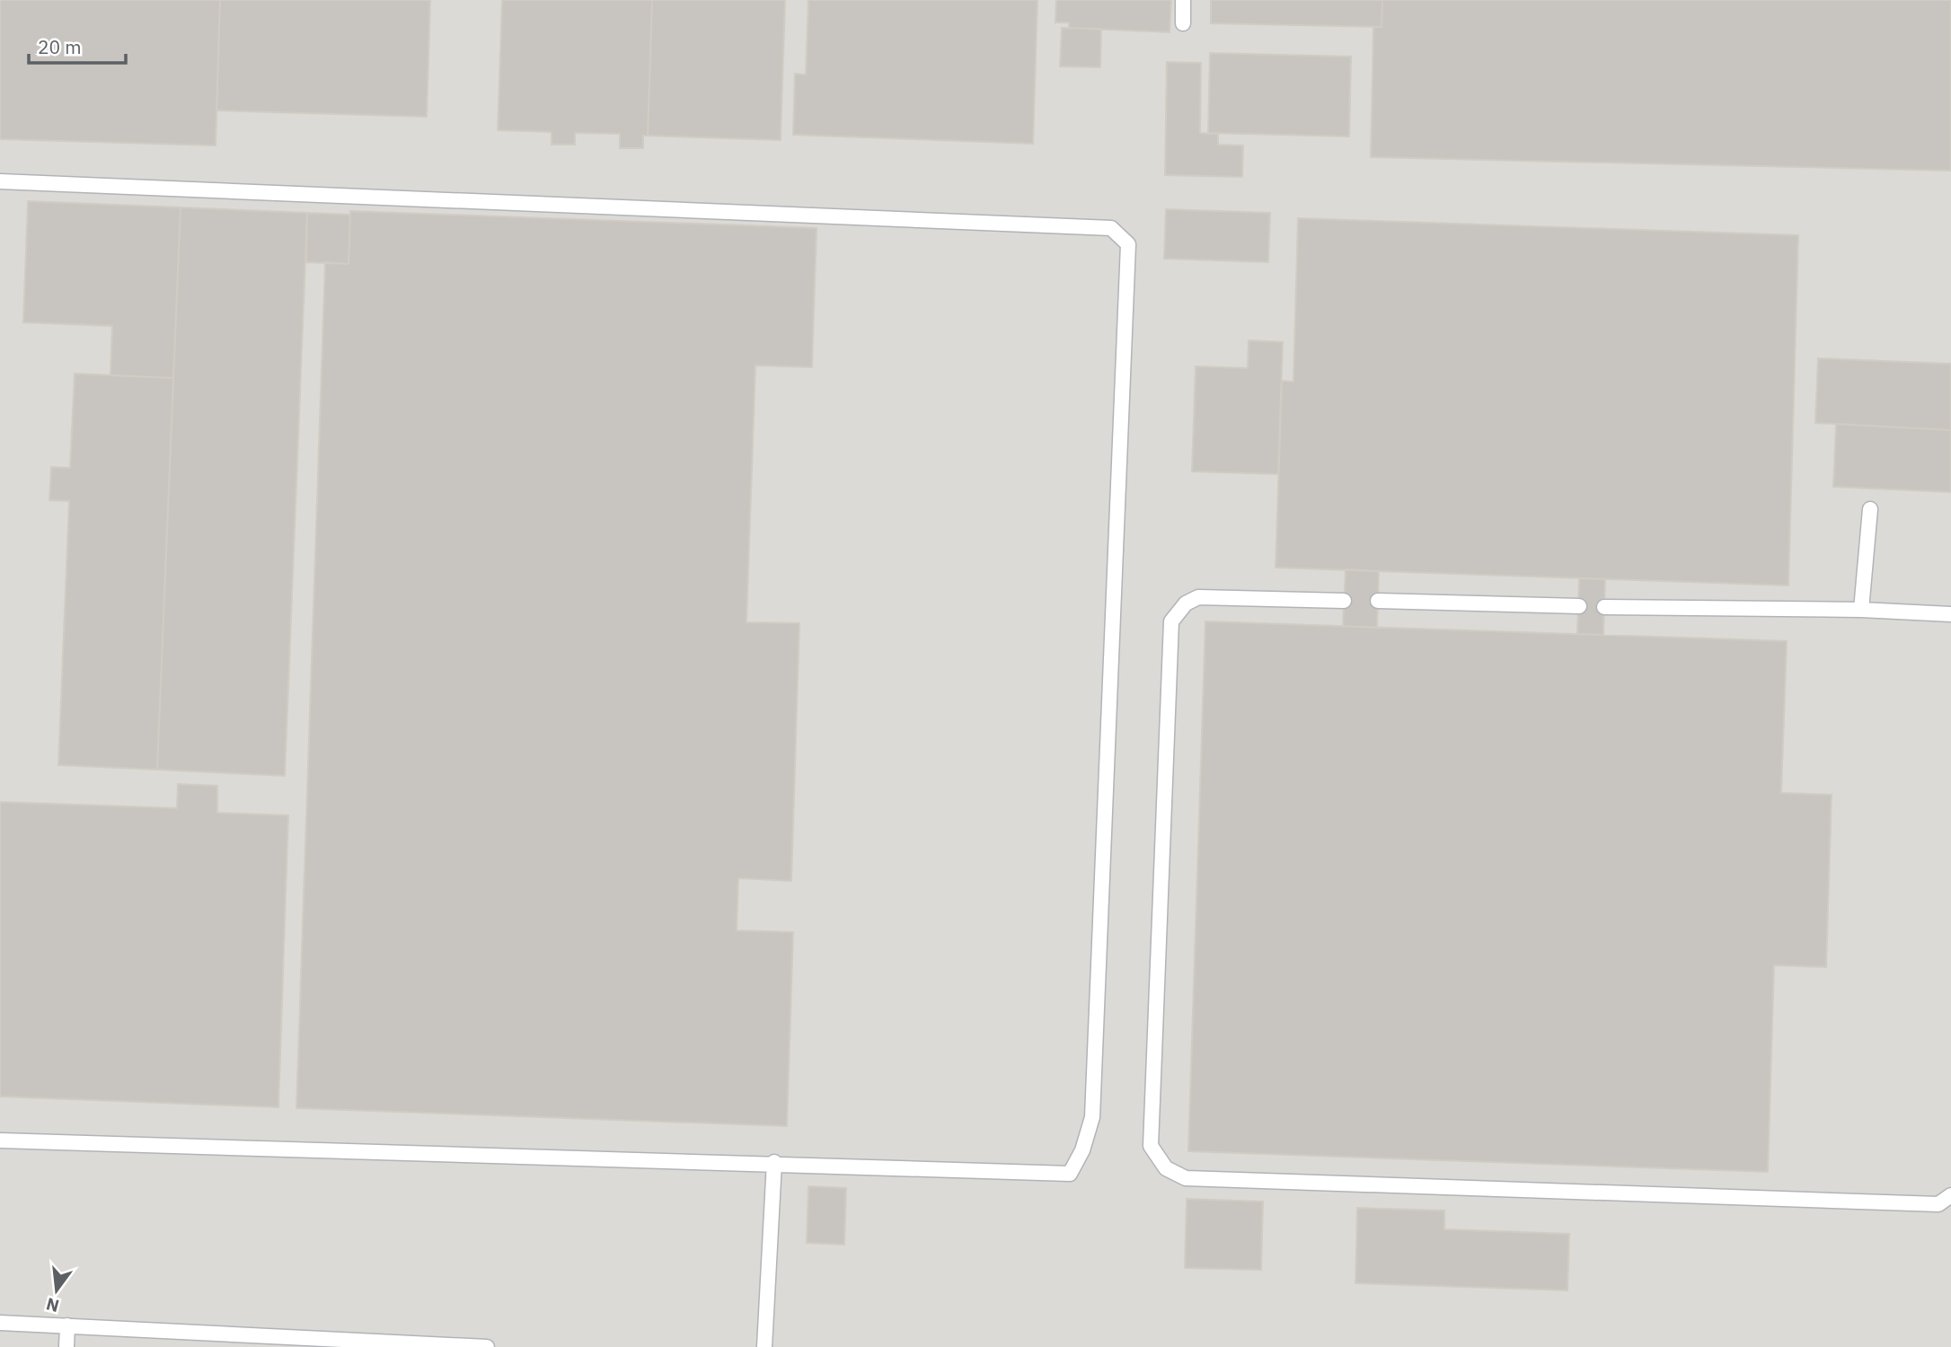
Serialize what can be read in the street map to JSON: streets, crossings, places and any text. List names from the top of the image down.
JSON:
{
  "scale_bar": "20 m",
  "north": "bottom"
}
